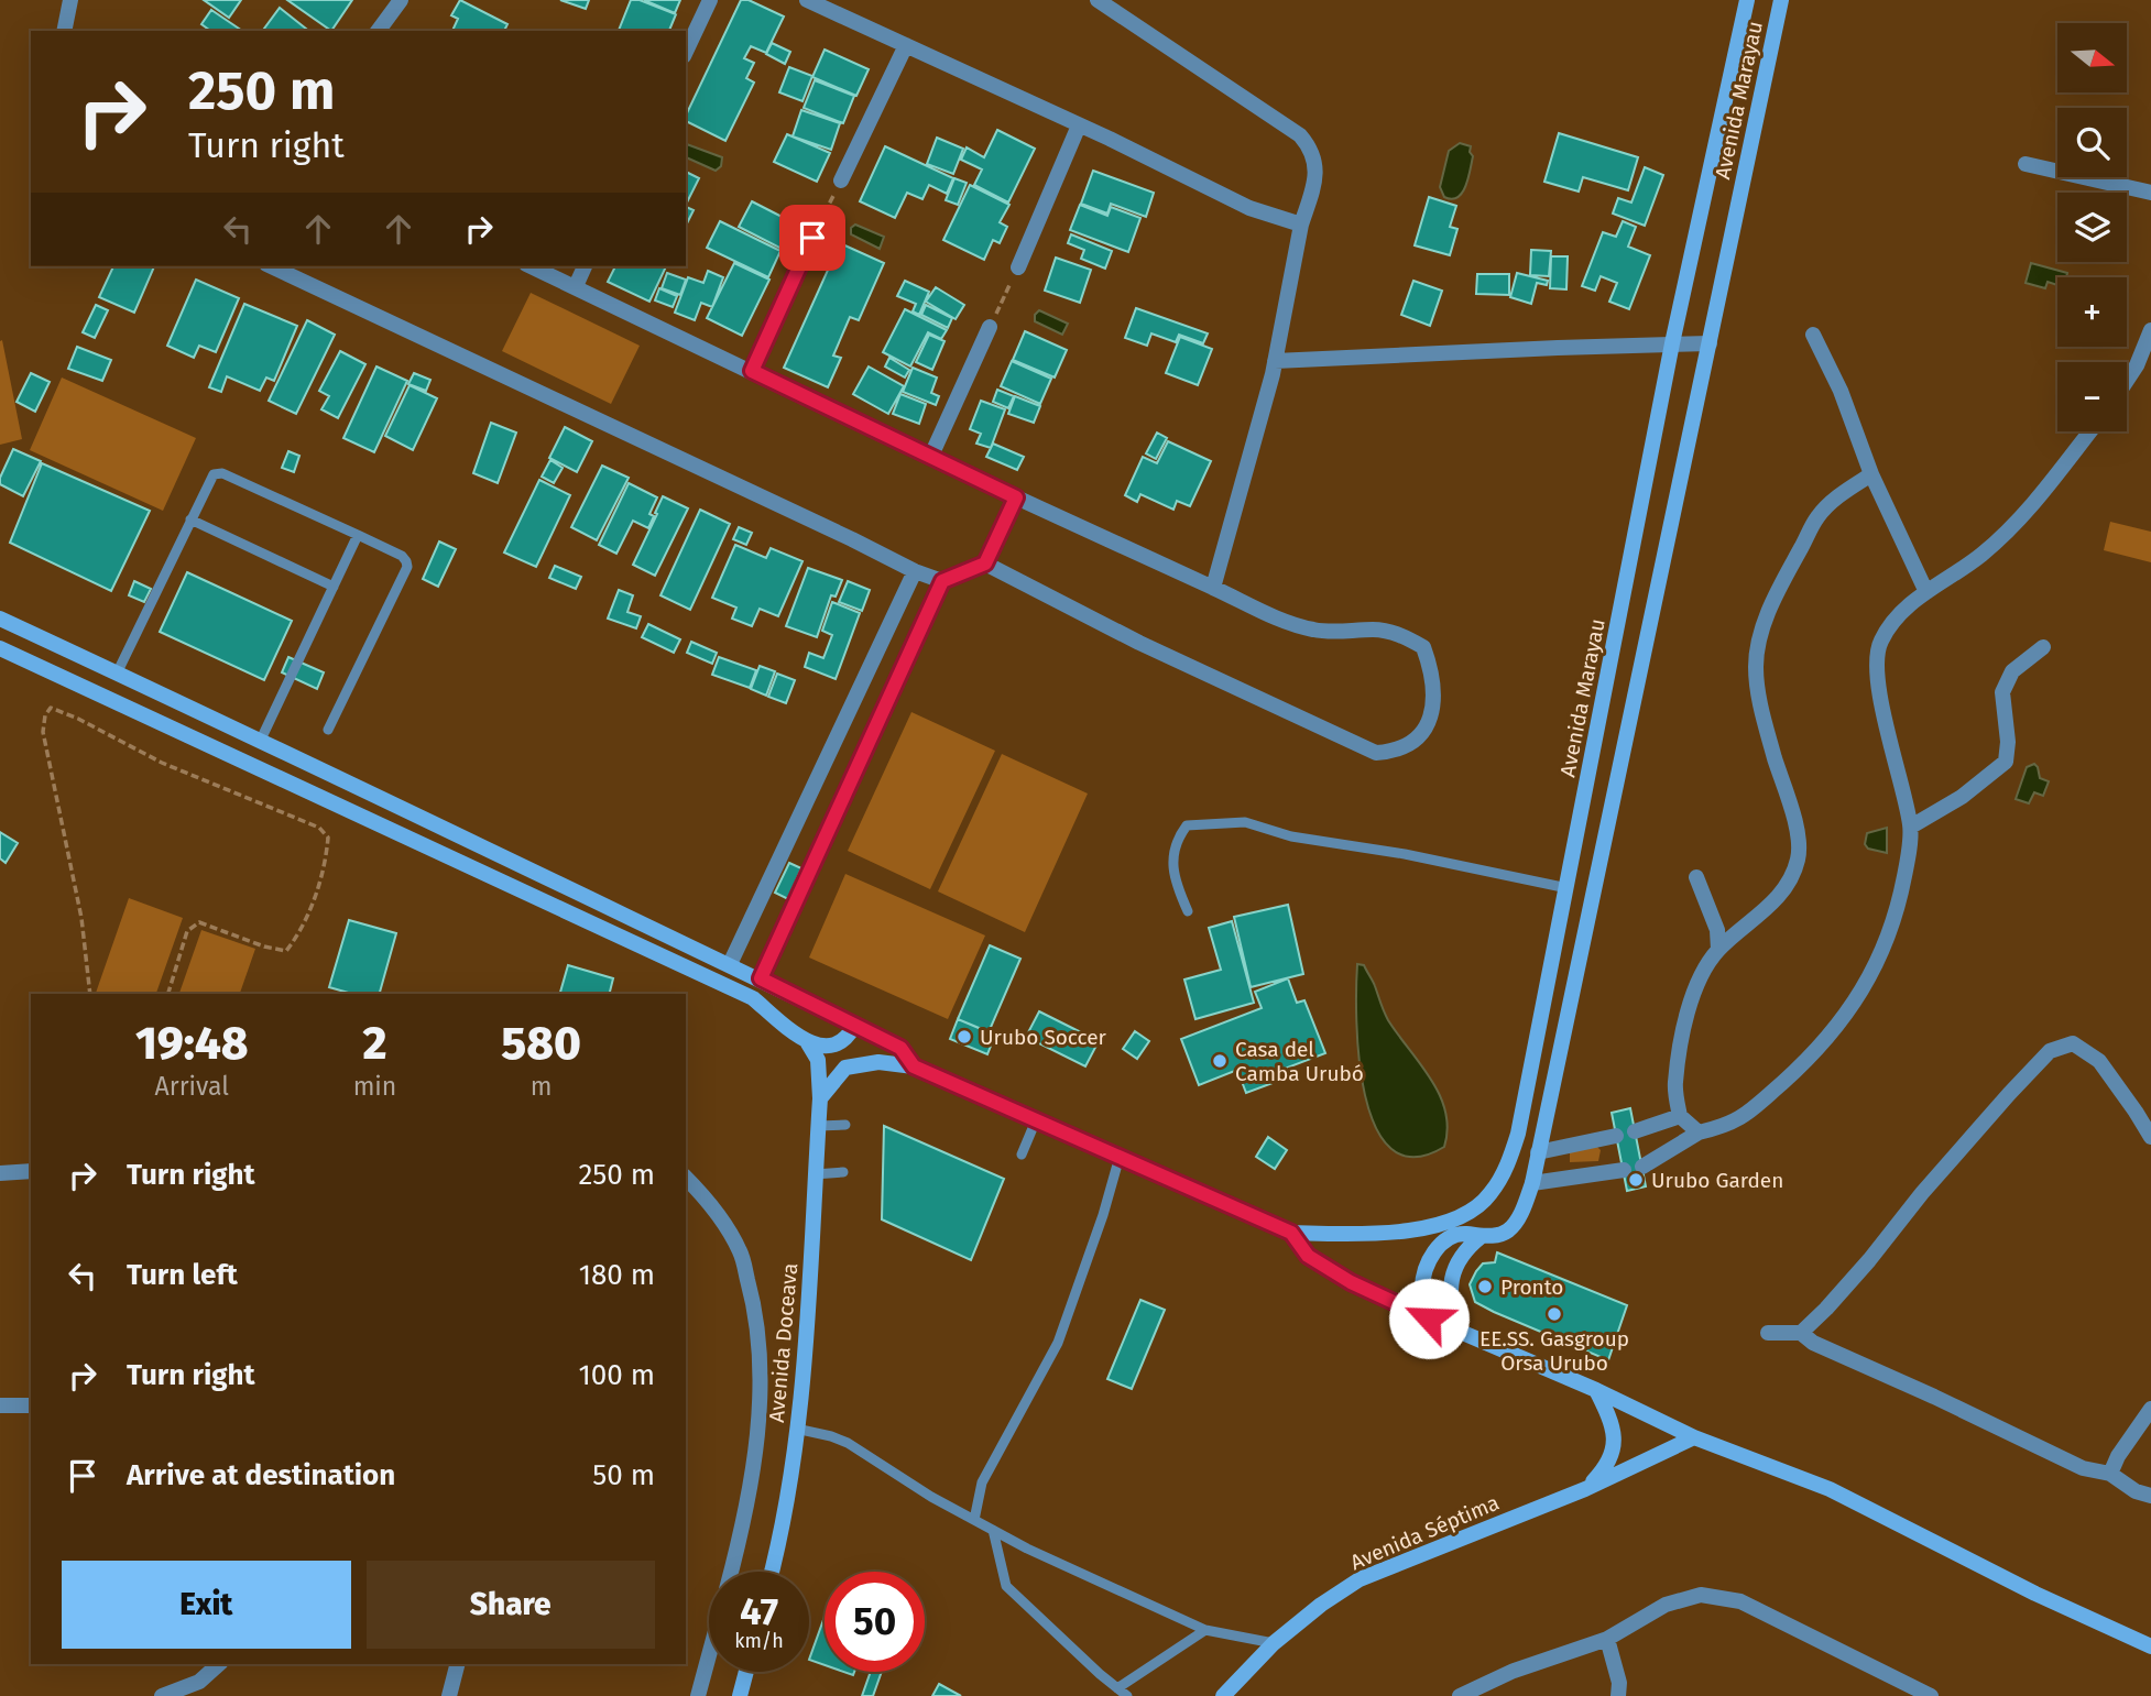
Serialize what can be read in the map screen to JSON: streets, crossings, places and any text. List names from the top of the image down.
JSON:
{
  "streets": {
    "main road": ["Avenida Marayau", "Avenida Doceava", "Avenida Séptima"]
  },
  "places": [
    "Urubo Soccer",
    "Casa del Camba Urubó",
    "Urubo Garden",
    "Pronto",
    "EE.SS. Gasgroup Orsa Urubo"
  ],
  "north": "right",
  "page": {
    "map_buttons": ["+", "−"],
    "turn": ["250 m", "Turn right"],
    "eta": [
      "19:48",
      "Arrival",
      "2",
      "min",
      "580",
      "m"
    ],
    "list": [
      {
        "name": "Turn right",
        "value": "250 m"
      },
      {
        "name": "Turn left",
        "value": "180 m"
      },
      {
        "name": "Turn right",
        "value": "100 m"
      },
      {
        "name": "Arrive at destination",
        "value": "50 m"
      }
    ],
    "buttons": ["Exit", "Share"],
    "speed": "47 km/h",
    "limit": "50"
  }
}
